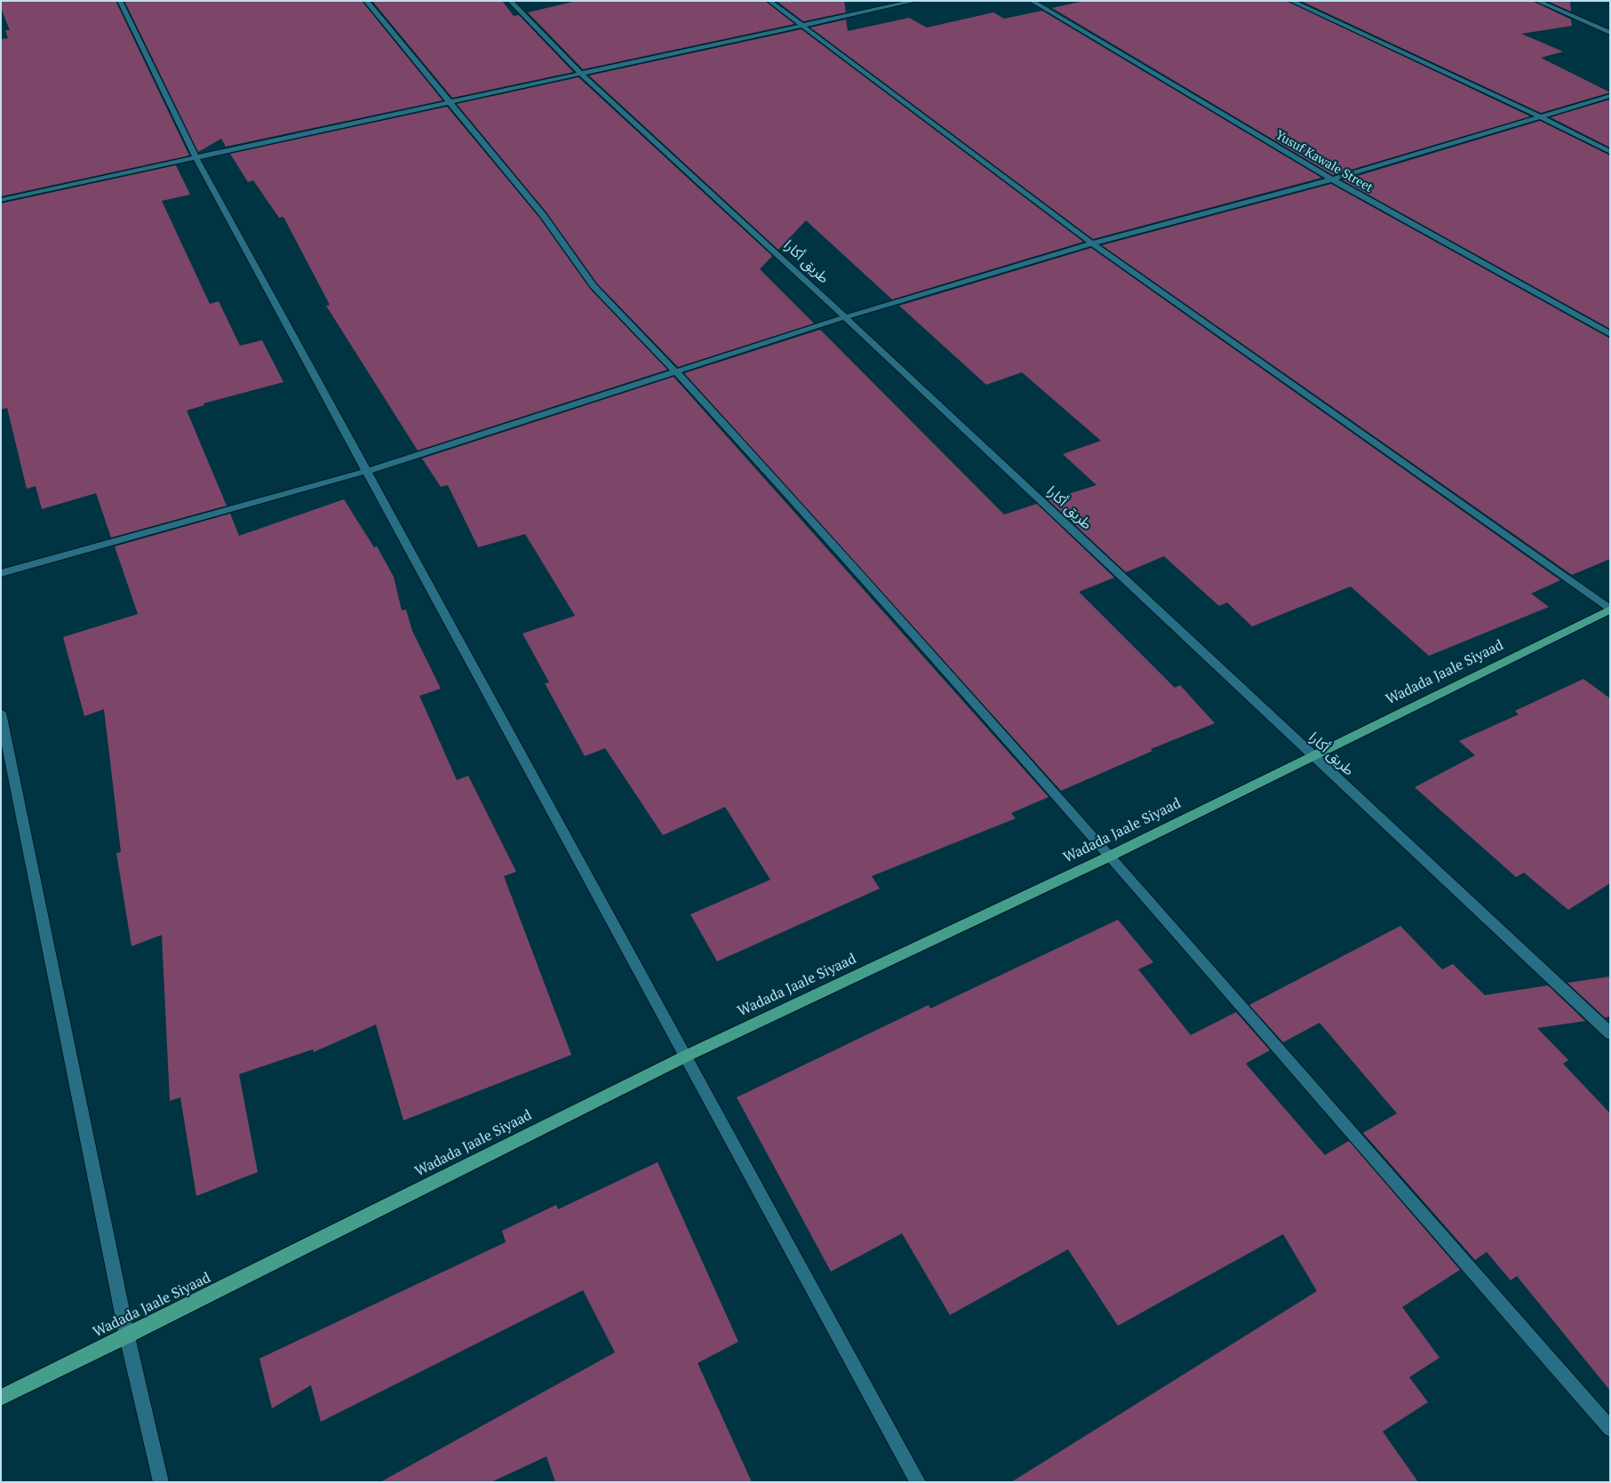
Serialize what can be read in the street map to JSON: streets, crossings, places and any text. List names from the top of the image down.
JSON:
{
  "streets": {
    "main road": ["Wadada Jaale Siyaad"],
    "street": ["Yusuf Kawale Street", "طريق أكارا"]
  },
  "crossings": [
    ["طريق أكارا", "Wadada Jaale Siyaad"]
  ]
}
